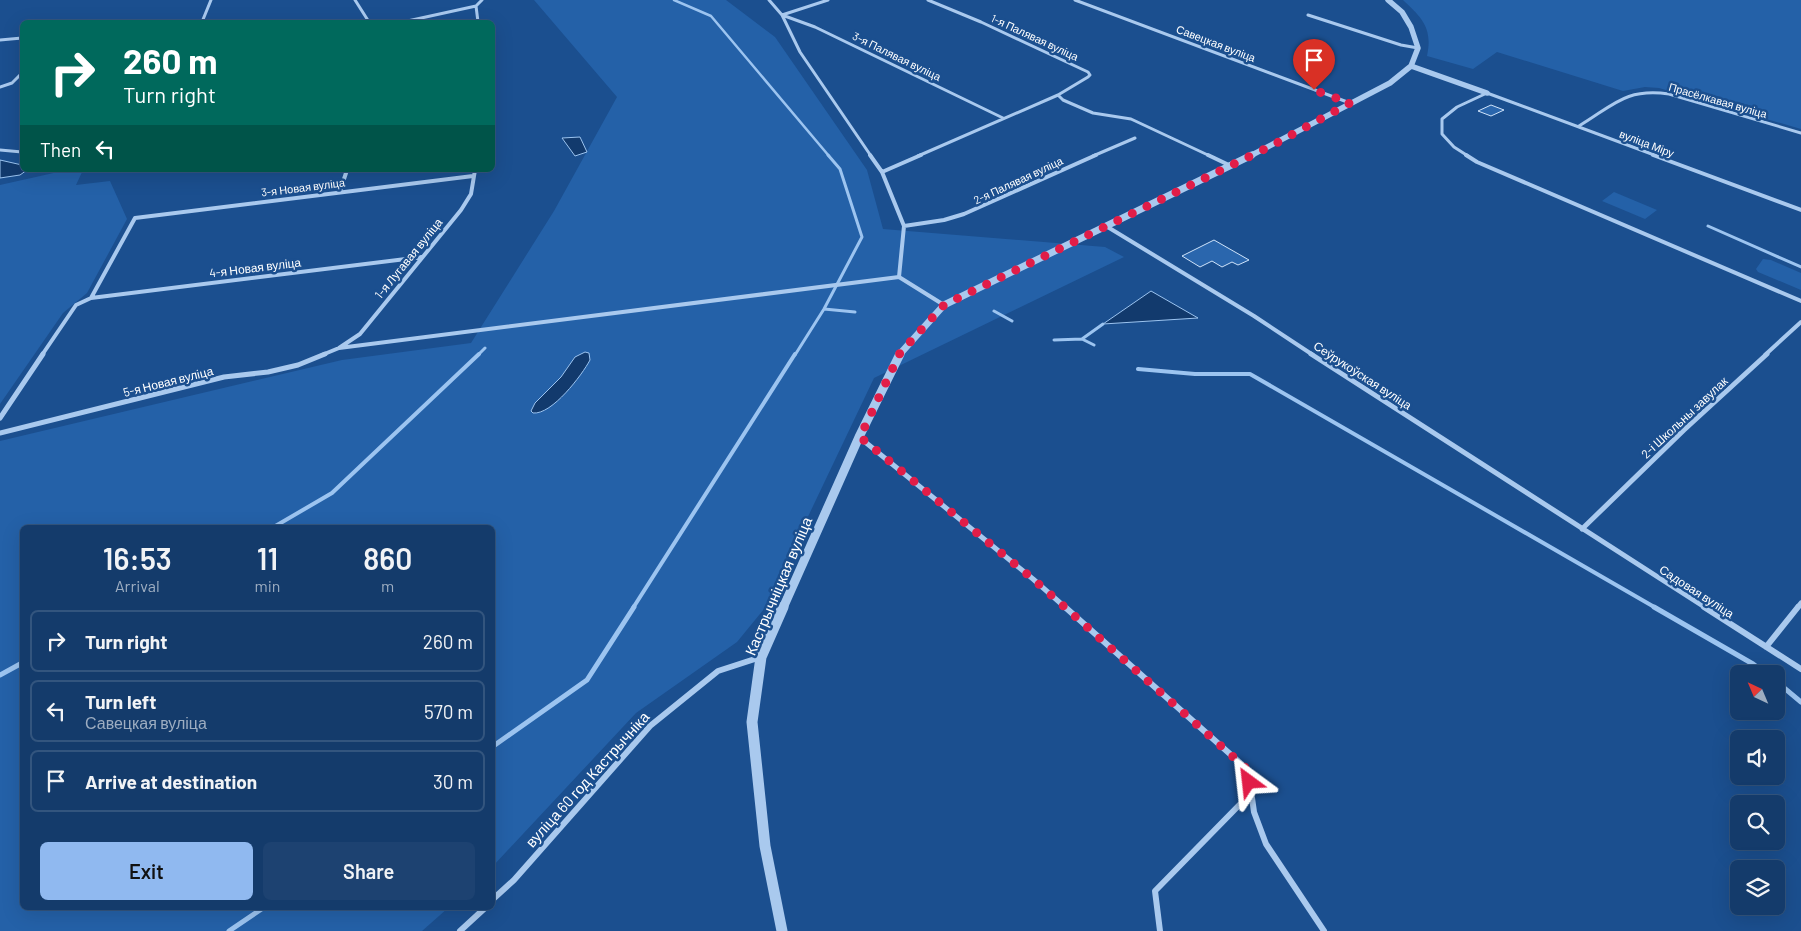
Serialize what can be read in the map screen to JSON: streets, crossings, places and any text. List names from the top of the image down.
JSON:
{
  "streets": {
    "street": [
      "1-я Палявая вуліца",
      "Савецкая вуліца",
      "3-я Палявая вуліца",
      "Прасёлкавая вуліца",
      "вуліца Міру",
      "2-я Палявая вуліца",
      "3-я Новая вуліца",
      "1-я Лугавая вуліца",
      "4-я Новая вуліца",
      "Сеўрукоўская вуліца",
      "5-я Новая вуліца",
      "2-і Школьны завулак",
      "Кастрычніцкая вуліца",
      "Садовая вуліца",
      "вуліца 60 год Кастрычніка"
    ]
  },
  "crossings": [
    ["Прасёлкавая вуліца", "вуліца Міру"],
    ["3-я Новая вуліца", "1-я Лугавая вуліца"],
    ["3-я Новая вуліца", "4-я Новая вуліца"],
    ["1-я Лугавая вуліца", "4-я Новая вуліца"],
    ["1-я Лугавая вуліца", "5-я Новая вуліца"],
    ["Сеўрукоўская вуліца", "2-і Школьны завулак"],
    ["Сеўрукоўская вуліца", "Садовая вуліца"],
    ["2-і Школьны завулак", "Садовая вуліца"],
    ["Кастрычніцкая вуліца", "вуліца 60 год Кастрычніка"]
  ],
  "north": "top left",
  "page": {
    "turn": ["260 m", "Turn right"],
    "then": "Then",
    "eta": [
      "16:53",
      "Arrival",
      "11",
      "min",
      "860",
      "m"
    ],
    "list": [
      {
        "name": "Turn right",
        "value": "260 m"
      },
      {
        "name": "Turn left",
        "note": "Савецкая вуліца",
        "value": "570 m"
      },
      {
        "name": "Arrive at destination",
        "value": "30 m"
      }
    ],
    "buttons": ["Exit", "Share"]
  }
}
